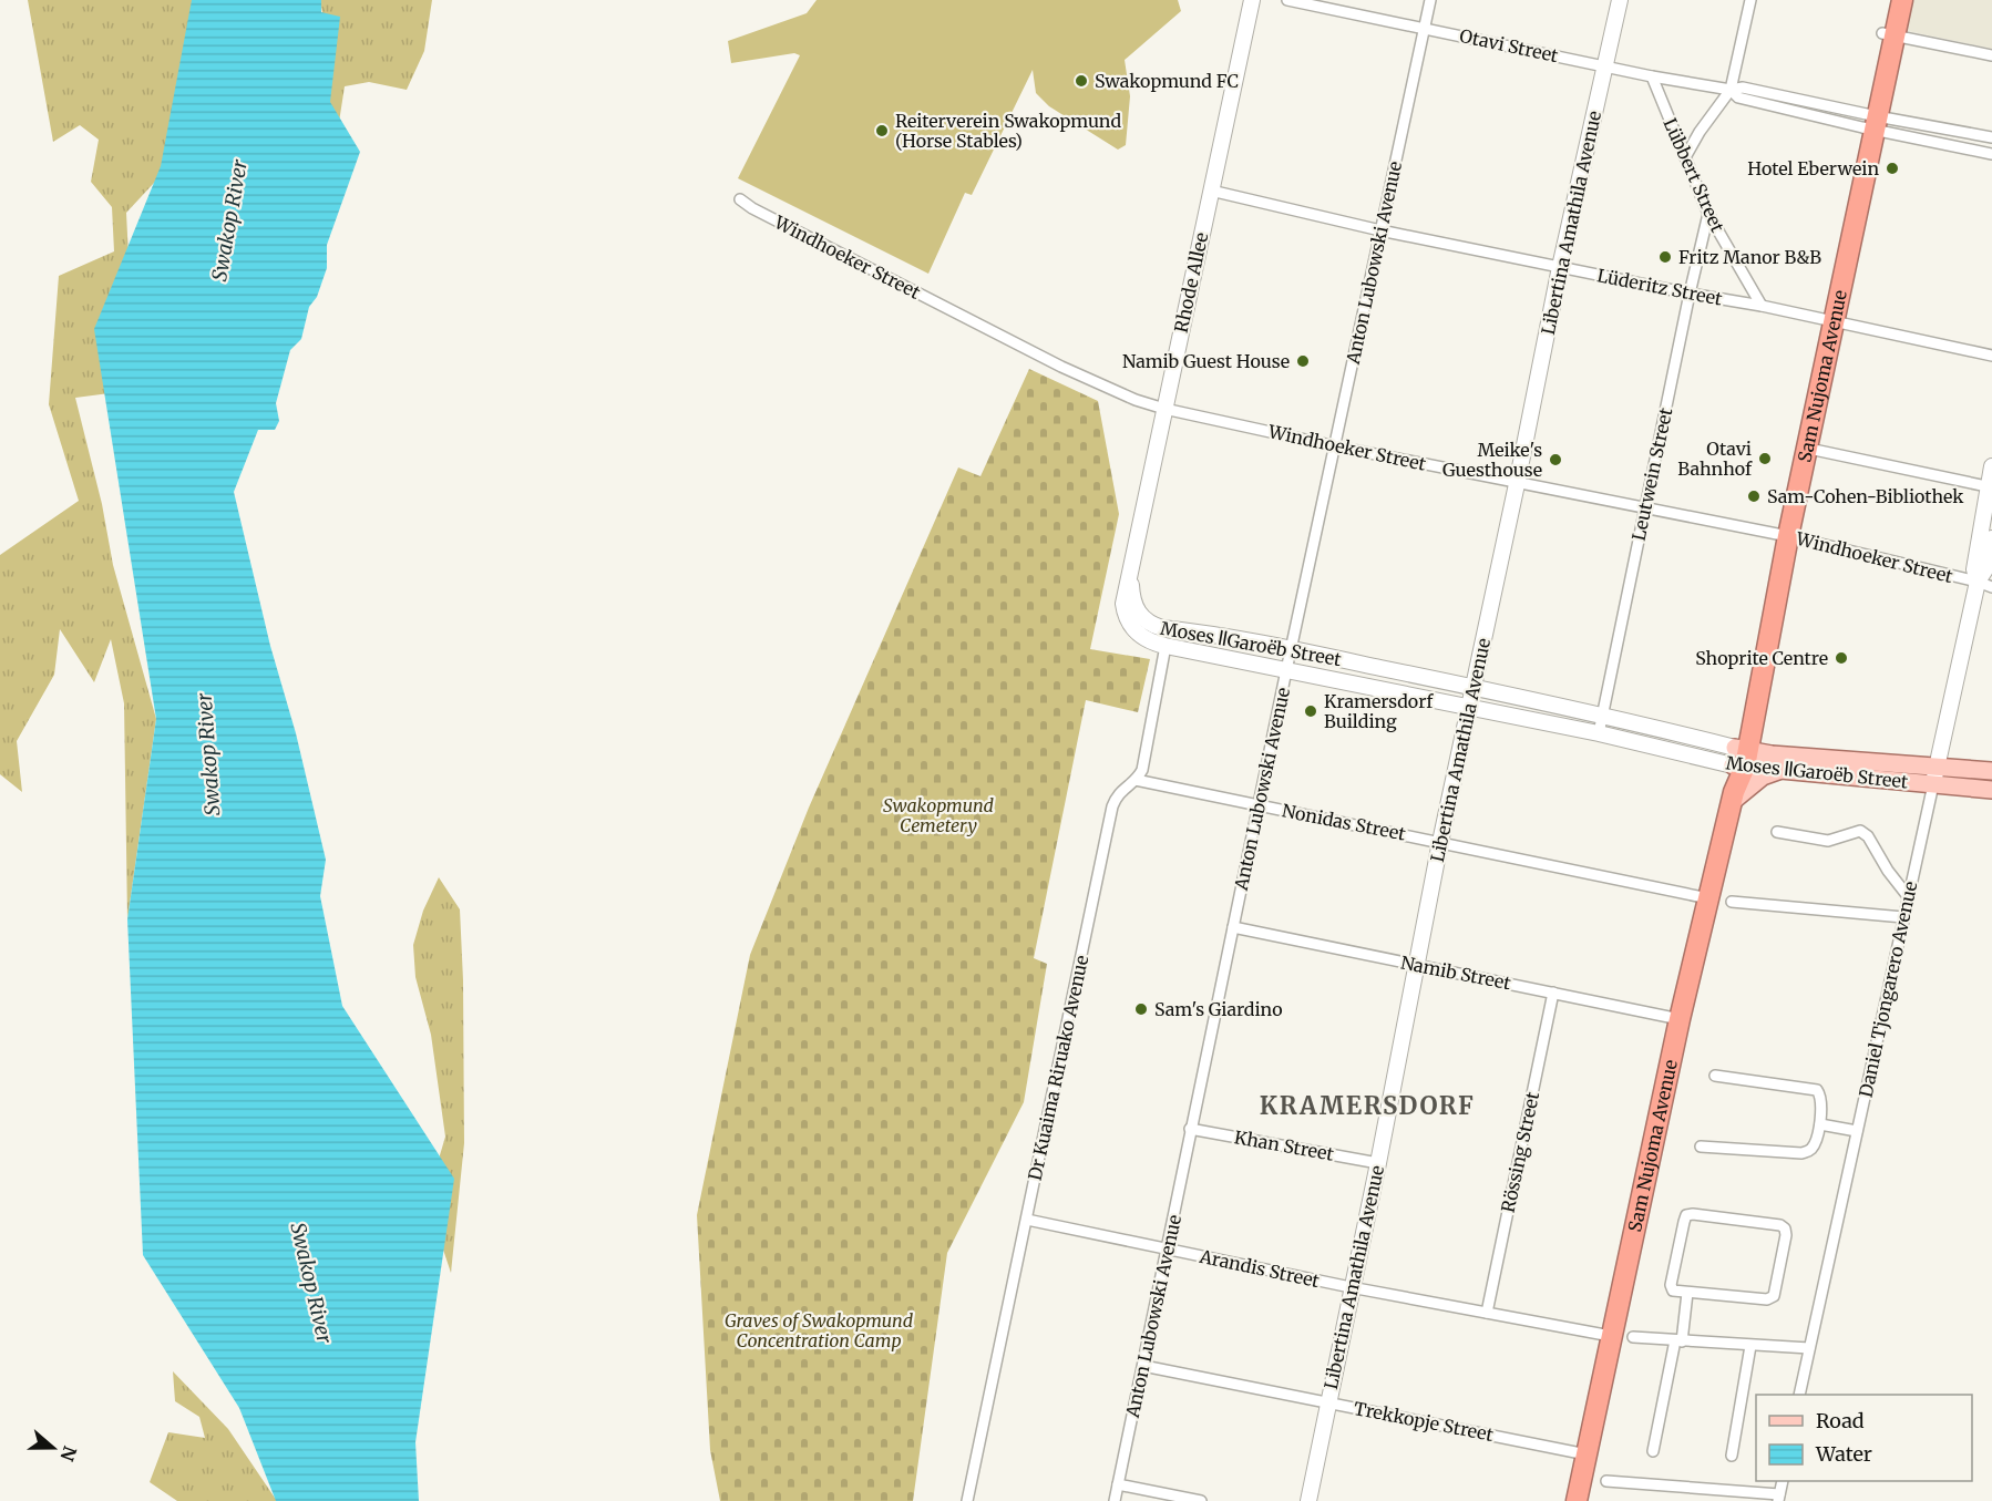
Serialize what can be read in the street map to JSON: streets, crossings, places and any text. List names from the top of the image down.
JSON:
{
  "streets": {
    "highway": ["Sam Nujoma Avenue"],
    "main road": [
      "Libertina Amathila Avenue",
      "Rhode Allee",
      "Moses ǁGaroëb Street",
      "Daniel Tjongarero Avenue"
    ],
    "street": [
      "Otavi Street",
      "Lübbert Street",
      "Windhoeker Street",
      "Anton Lubowski Avenue",
      "Lüderitz Street",
      "Leutwein Street",
      "Nonidas Street",
      "Namib Street",
      "Dr Kuaima Riruako Avenue",
      "Khan Street",
      "Rössing Street",
      "Arandis Street",
      "Trekkopje Street"
    ]
  },
  "crossings": [
    ["Otavi Street", "Lübbert Street"],
    ["Otavi Street", "Libertina Amathila Avenue"],
    ["Otavi Street", "Anton Lubowski Avenue"],
    ["Otavi Street", "Sam Nujoma Avenue"],
    ["Lübbert Street", "Lüderitz Street"],
    ["Lübbert Street", "Leutwein Street"],
    ["Libertina Amathila Avenue", "Windhoeker Street"],
    ["Libertina Amathila Avenue", "Lüderitz Street"],
    ["Libertina Amathila Avenue", "Moses ǁGaroëb Street"],
    ["Libertina Amathila Avenue", "Nonidas Street"],
    ["Libertina Amathila Avenue", "Namib Street"],
    ["Libertina Amathila Avenue", "Khan Street"],
    ["Libertina Amathila Avenue", "Arandis Street"],
    ["Libertina Amathila Avenue", "Trekkopje Street"],
    ["Windhoeker Street", "Anton Lubowski Avenue"],
    ["Windhoeker Street", "Rhode Allee"],
    ["Windhoeker Street", "Sam Nujoma Avenue"],
    ["Windhoeker Street", "Leutwein Street"],
    ["Windhoeker Street", "Daniel Tjongarero Avenue"],
    ["Anton Lubowski Avenue", "Lüderitz Street"],
    ["Anton Lubowski Avenue", "Moses ǁGaroëb Street"],
    ["Anton Lubowski Avenue", "Nonidas Street"],
    ["Anton Lubowski Avenue", "Namib Street"],
    ["Anton Lubowski Avenue", "Khan Street"],
    ["Anton Lubowski Avenue", "Arandis Street"],
    ["Anton Lubowski Avenue", "Trekkopje Street"],
    ["Rhode Allee", "Lüderitz Street"],
    ["Rhode Allee", "Moses ǁGaroëb Street"],
    ["Lüderitz Street", "Sam Nujoma Avenue"],
    ["Lüderitz Street", "Leutwein Street"],
    ["Sam Nujoma Avenue", "Moses ǁGaroëb Street"],
    ["Sam Nujoma Avenue", "Nonidas Street"],
    ["Sam Nujoma Avenue", "Namib Street"],
    ["Sam Nujoma Avenue", "Arandis Street"],
    ["Sam Nujoma Avenue", "Trekkopje Street"],
    ["Leutwein Street", "Moses ǁGaroëb Street"],
    ["Moses ǁGaroëb Street", "Daniel Tjongarero Avenue"],
    ["Moses ǁGaroëb Street", "Dr Kuaima Riruako Avenue"],
    ["Nonidas Street", "Dr Kuaima Riruako Avenue"],
    ["Namib Street", "Rössing Street"],
    ["Dr Kuaima Riruako Avenue", "Arandis Street"],
    ["Rössing Street", "Arandis Street"]
  ],
  "districts": ["KRAMERSDORF"],
  "water": ["Swakop River"],
  "parks": ["Swakopmund Cemetery", "Graves of Swakopmund Concentration Camp"],
  "places": [
    "Swakopmund FC",
    "Reiterverein Swakopmund (Horse Stables)",
    "Hotel Eberwein",
    "Fritz Manor B&B",
    "Namib Guest House",
    "Otavi Bahnhof",
    "Meike's Guesthouse",
    "Sam-Cohen-Bibliothek",
    "Shoprite Centre",
    "Kramersdorf Building",
    "Sam's Giardino"
  ],
  "legend": ["Road", "Water"],
  "north": "right"
}
